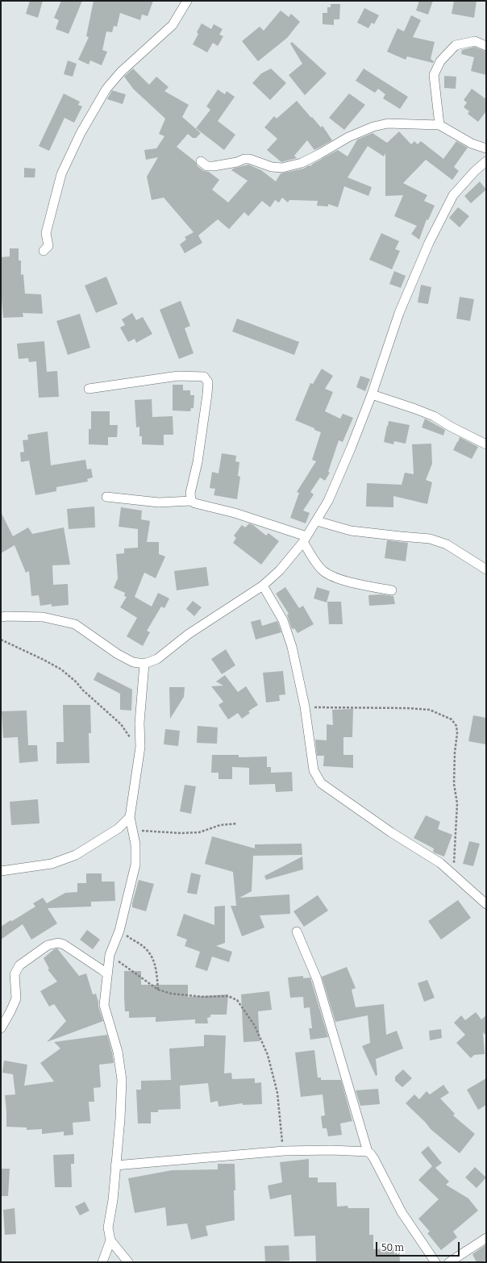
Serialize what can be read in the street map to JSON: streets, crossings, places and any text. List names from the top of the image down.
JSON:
{
  "scale_bar": "50 m"
}
